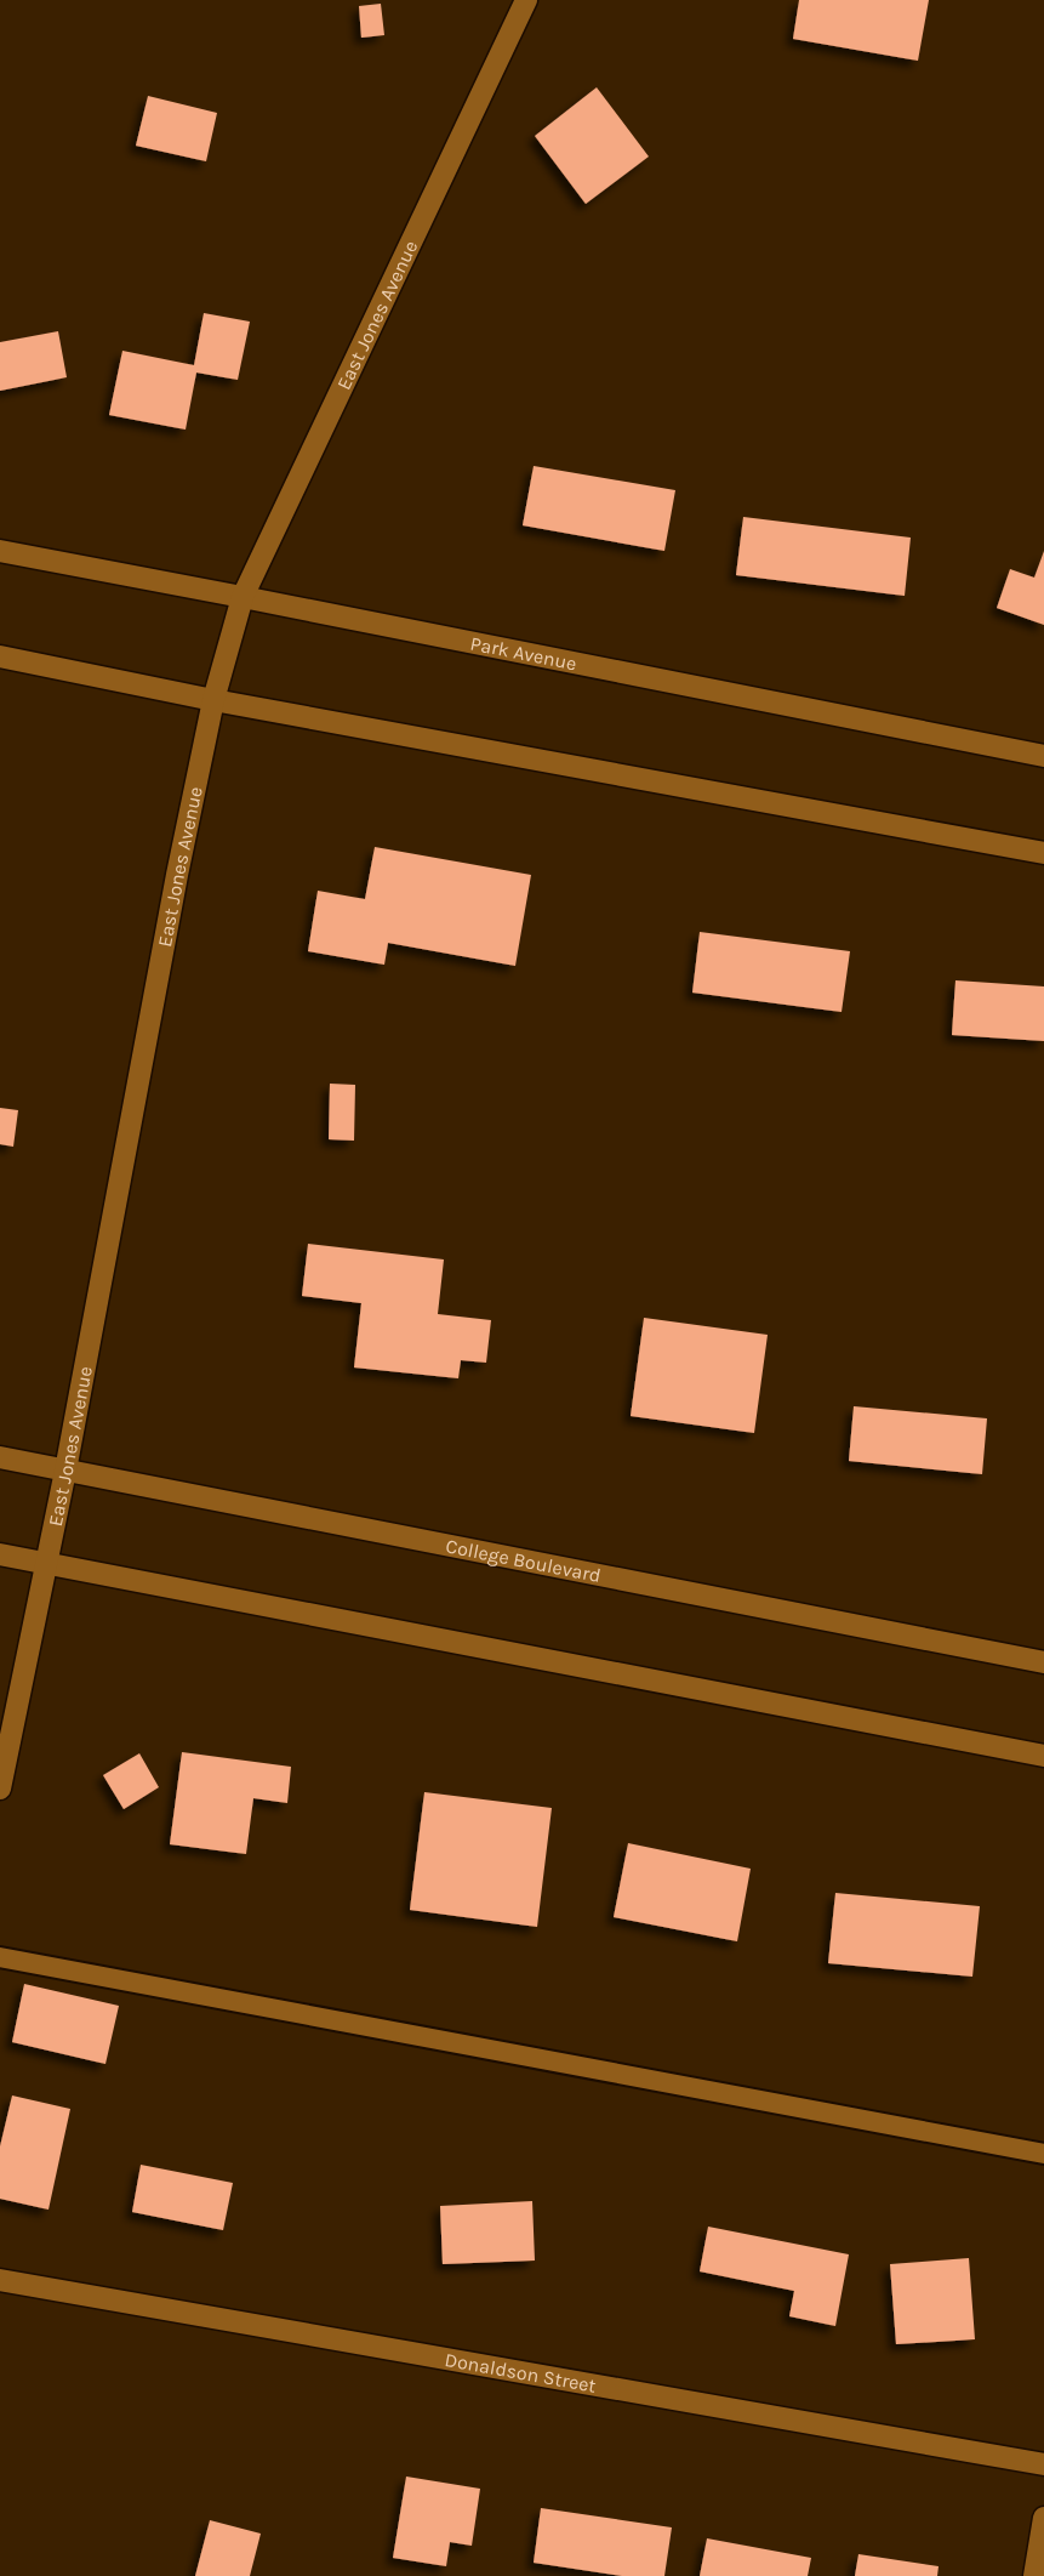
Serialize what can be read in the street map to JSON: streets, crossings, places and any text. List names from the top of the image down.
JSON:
{
  "streets": {
    "street": [
      "East Jones Avenue",
      "Park Avenue",
      "College Boulevard",
      "Donaldson Street"
    ]
  },
  "crossings": [
    ["East Jones Avenue", "Park Avenue"],
    ["East Jones Avenue", "College Boulevard"]
  ]
}
